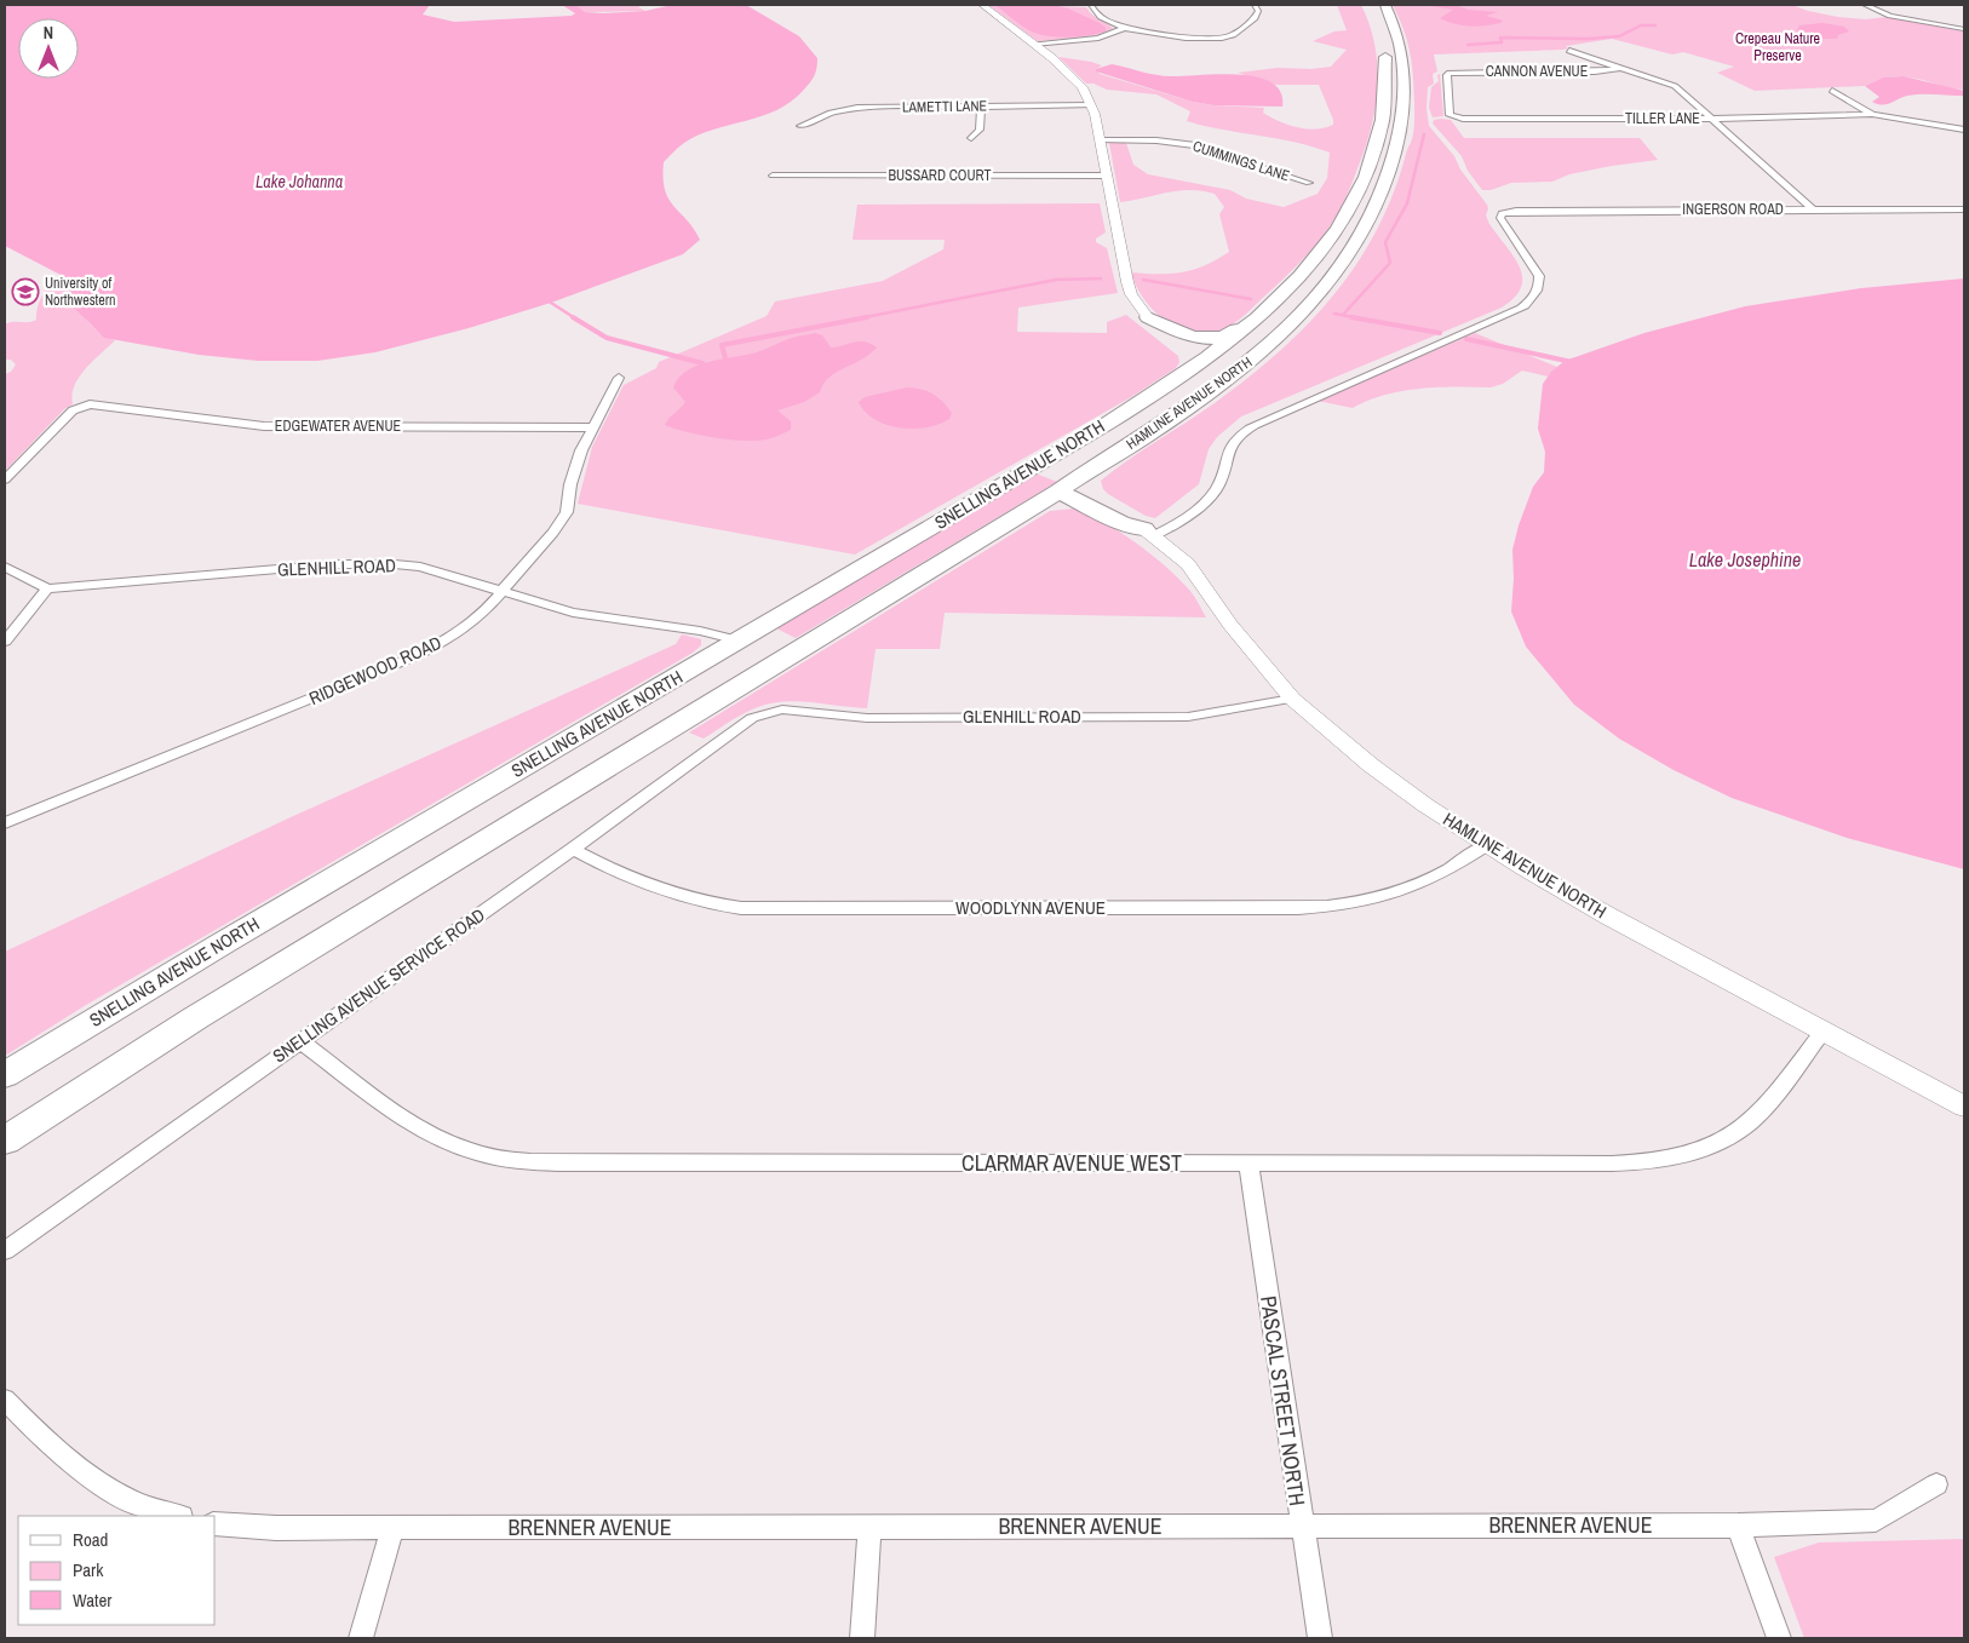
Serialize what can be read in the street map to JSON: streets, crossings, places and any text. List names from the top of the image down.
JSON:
{
  "streets": {
    "highway": ["HAMLINE AVENUE NORTH", "SNELLING AVENUE NORTH"],
    "street": [
      "CANNON AVENUE",
      "LAMETTI LANE",
      "TILLER LANE",
      "CUMMINGS LANE",
      "BUSSARD COURT",
      "INGERSON ROAD",
      "EDGEWATER AVENUE",
      "GLENHILL ROAD",
      "RIDGEWOOD ROAD",
      "WOODLYNN AVENUE",
      "SNELLING AVENUE SERVICE ROAD",
      "CLARMAR AVENUE WEST",
      "PASCAL STREET NORTH",
      "BRENNER AVENUE"
    ]
  },
  "crossings": [
    ["CANNON AVENUE", "TILLER LANE"],
    ["INGERSON ROAD", "HAMLINE AVENUE NORTH"],
    ["HAMLINE AVENUE NORTH", "SNELLING AVENUE NORTH"],
    ["HAMLINE AVENUE NORTH", "GLENHILL ROAD"],
    ["HAMLINE AVENUE NORTH", "WOODLYNN AVENUE"],
    ["HAMLINE AVENUE NORTH", "CLARMAR AVENUE WEST"],
    ["EDGEWATER AVENUE", "RIDGEWOOD ROAD"],
    ["SNELLING AVENUE NORTH", "GLENHILL ROAD"],
    ["GLENHILL ROAD", "RIDGEWOOD ROAD"],
    ["GLENHILL ROAD", "SNELLING AVENUE SERVICE ROAD"],
    ["WOODLYNN AVENUE", "SNELLING AVENUE SERVICE ROAD"],
    ["SNELLING AVENUE SERVICE ROAD", "CLARMAR AVENUE WEST"],
    ["CLARMAR AVENUE WEST", "PASCAL STREET NORTH"],
    ["PASCAL STREET NORTH", "BRENNER AVENUE"]
  ],
  "water": ["Lake Johanna", "Lake Josephine"],
  "parks": ["Crepeau Nature Preserve"],
  "places": {
    "school or university": ["University of Northwestern"]
  },
  "legend": ["Road", "Park", "Water"],
  "north": "top"
}
